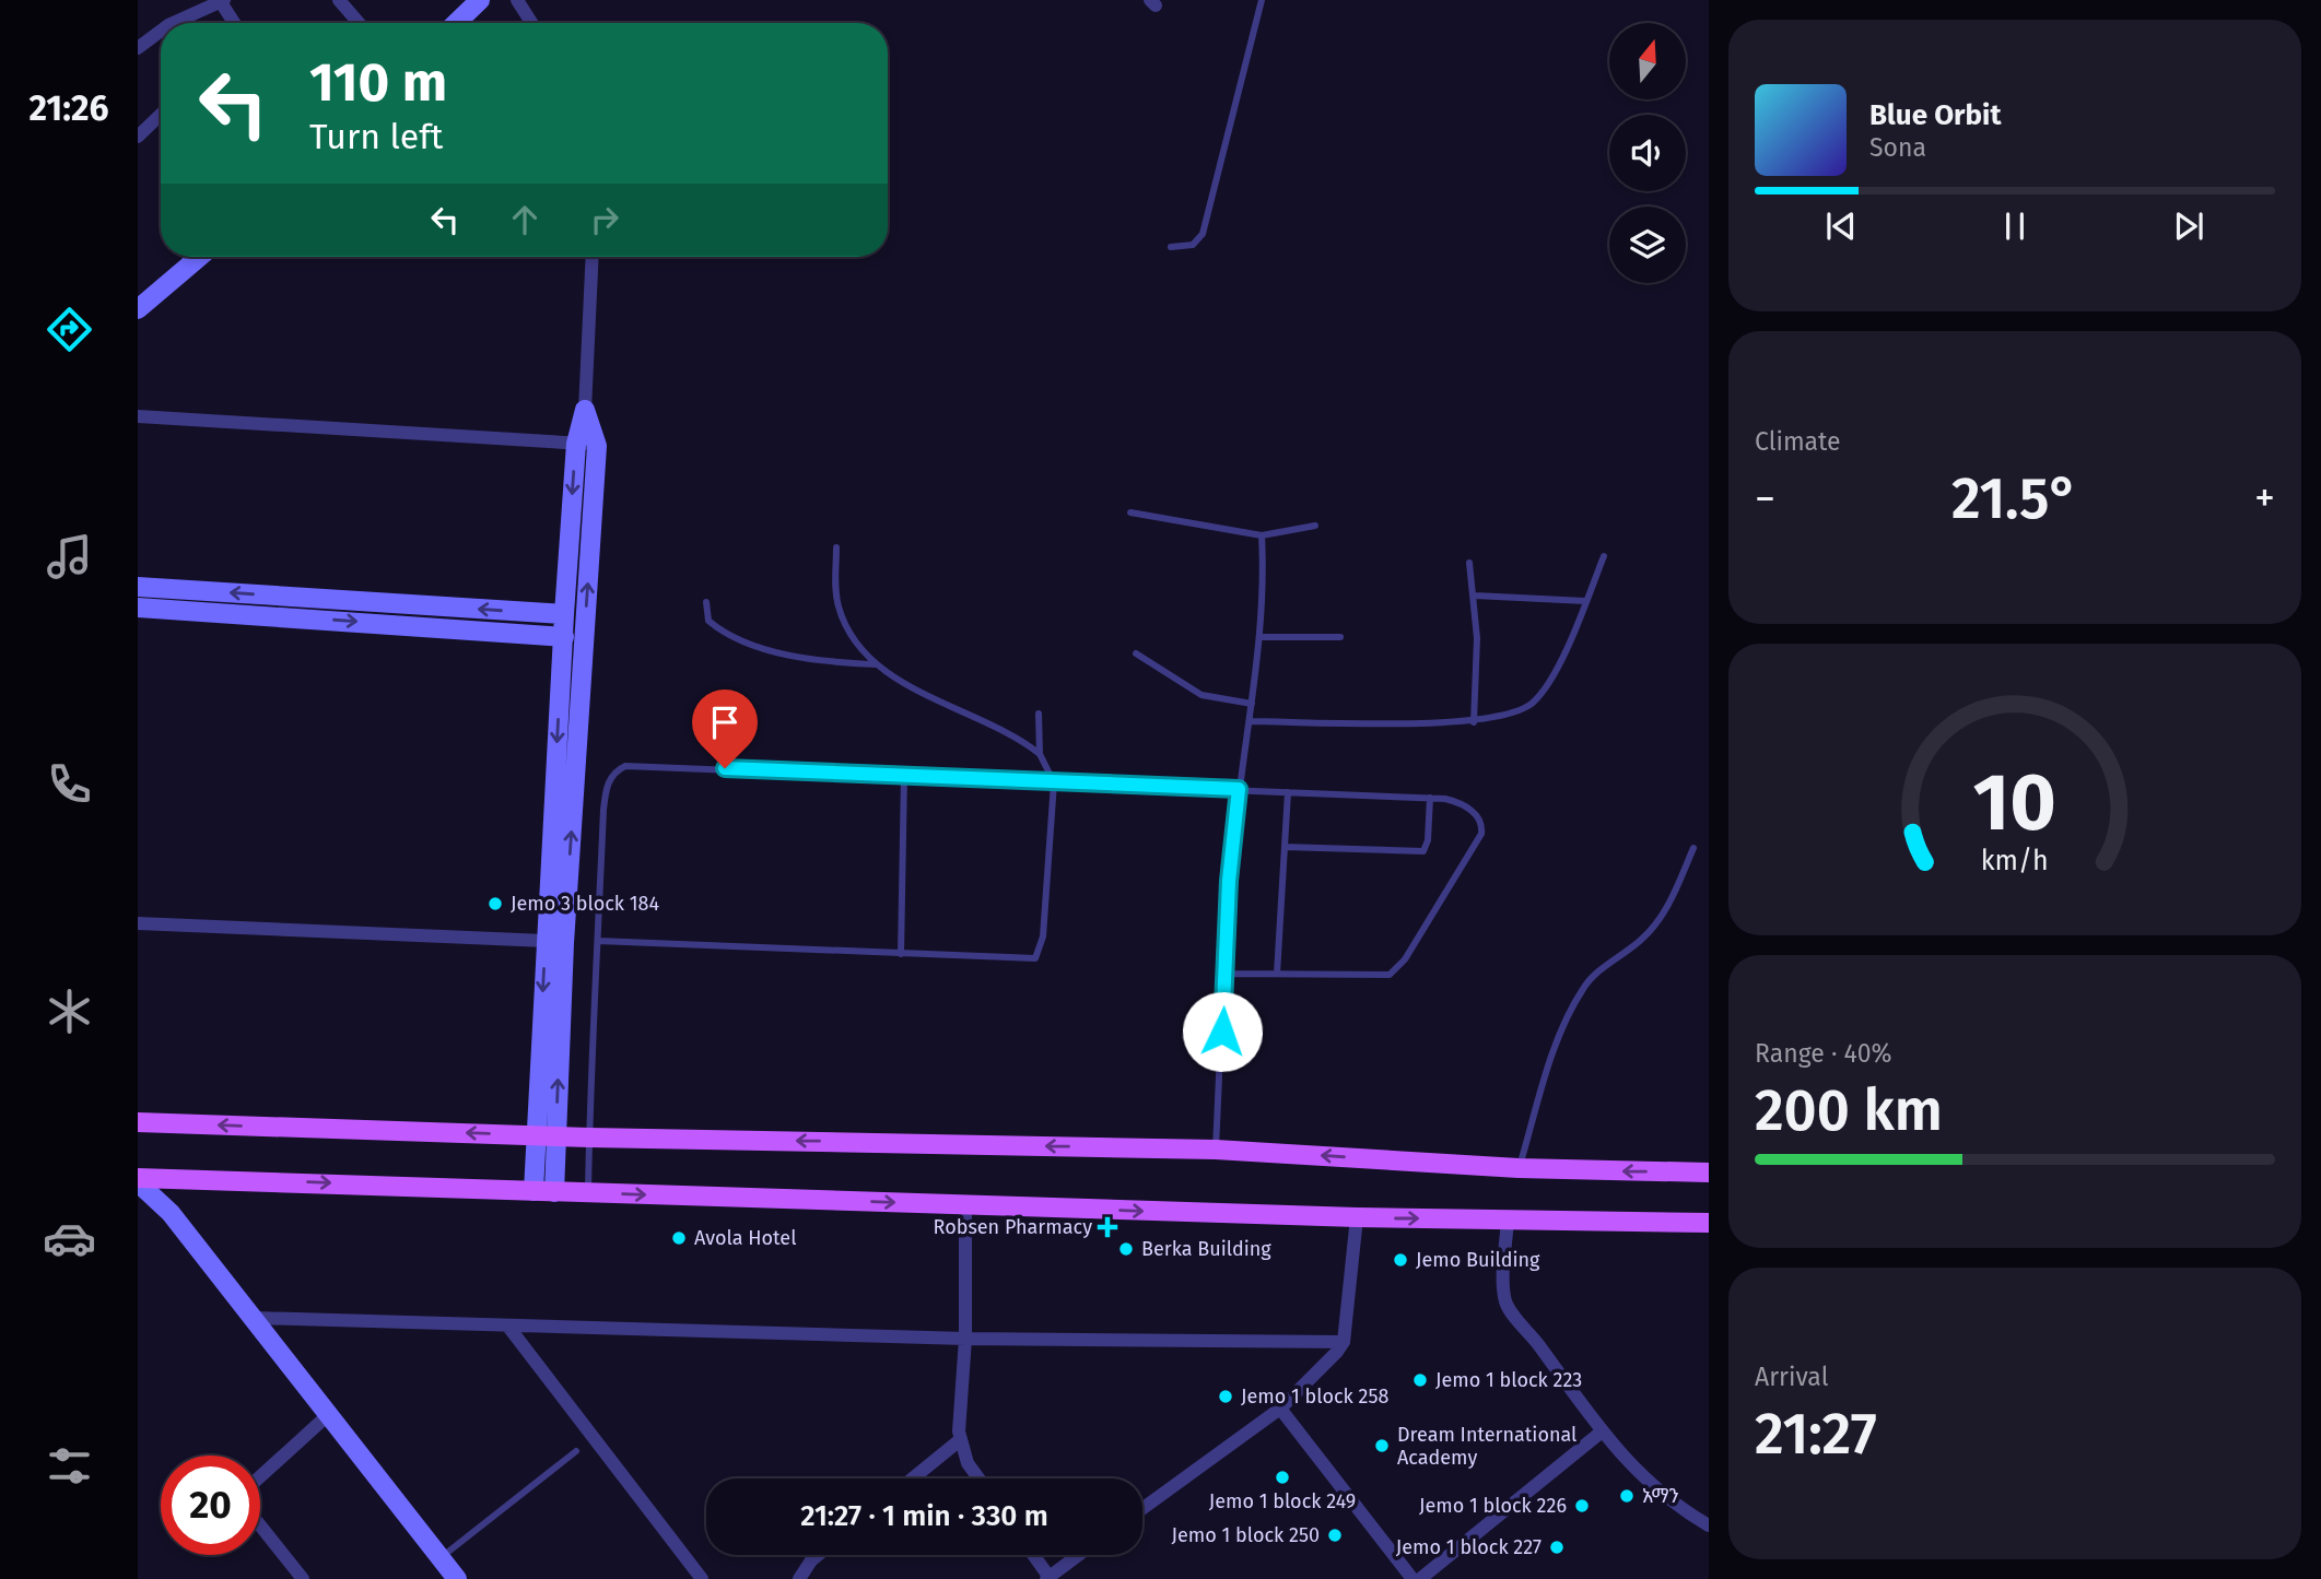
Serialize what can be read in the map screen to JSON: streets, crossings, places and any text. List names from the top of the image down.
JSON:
{
  "places": {
    "other": [
      "Jemo 3 block 184",
      "Avola Hotel",
      "Berka Building",
      "Jemo Building",
      "Jemo 1 block 223",
      "Jemo 1 block 258",
      "Dream International Academy",
      "Jemo 1 block 249",
      "አማን",
      "Jemo 1 block 226",
      "Jemo 1 block 250",
      "Jemo 1 block 227"
    ],
    "health": ["Robsen Pharmacy"]
  },
  "north": "top",
  "page": {
    "tabs": "21:26",
    "turn": ["110 m", "Turn left"],
    "song": ["Blue Orbit", "Sona"],
    "tile": [
      "Climate",
      ["Range · 40%", "200 km"],
      ["Arrival", "21:27"]
    ],
    "heat": ["−", "21.5°", "+"],
    "limit": "20",
    "trip": "21:27 · 1 min · 330 m",
    "gauge": ["10", "km/h"]
  }
}
